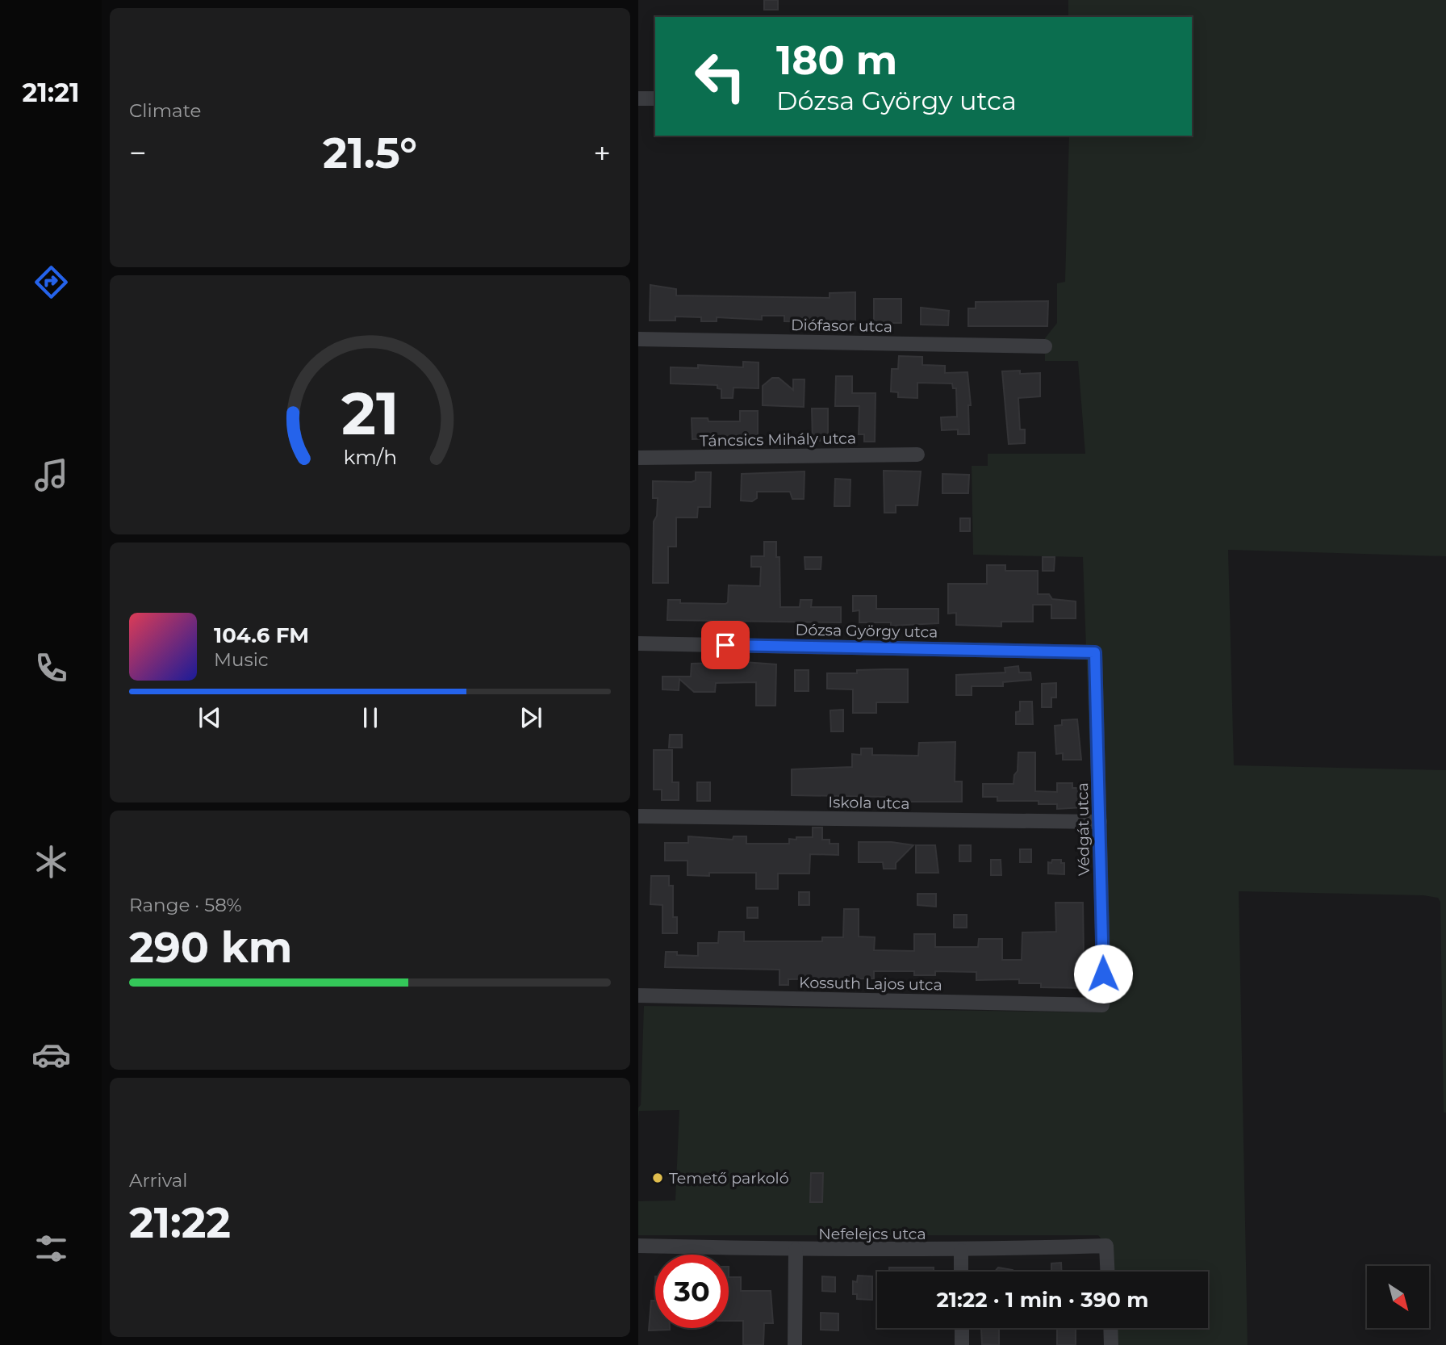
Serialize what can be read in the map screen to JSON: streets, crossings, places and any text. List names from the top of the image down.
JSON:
{
  "streets": {
    "street": [
      "Diófasor utca",
      "Táncsics Mihály utca",
      "Dózsa György utca",
      "Iskola utca",
      "Védgát utca",
      "Kossuth Lajos utca",
      "Nefelejcs utca"
    ]
  },
  "crossings": [
    ["Dózsa György utca", "Védgát utca"],
    ["Iskola utca", "Védgát utca"],
    ["Védgát utca", "Kossuth Lajos utca"]
  ],
  "places": ["Temető parkoló"],
  "north": "bottom right",
  "page": {
    "tabs": "21:21",
    "tile": [
      "Climate",
      ["Range · 58%", "290 km"],
      ["Arrival", "21:22"]
    ],
    "turn": ["180 m", "Dózsa György utca"],
    "heat": ["−", "21.5°", "+"],
    "song": ["104.6 FM", "Music"],
    "limit": "30",
    "trip": "21:22 · 1 min · 390 m",
    "gauge": ["21", "km/h"]
  }
}
